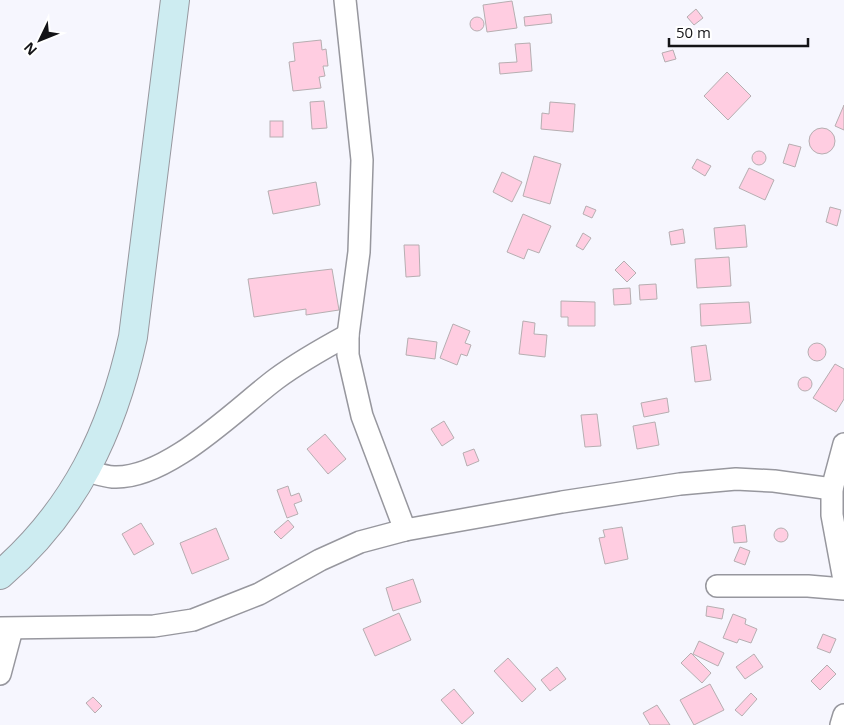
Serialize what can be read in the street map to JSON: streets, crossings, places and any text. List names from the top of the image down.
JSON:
{
  "scale_bar": "50 m",
  "north": "bottom left"
}
